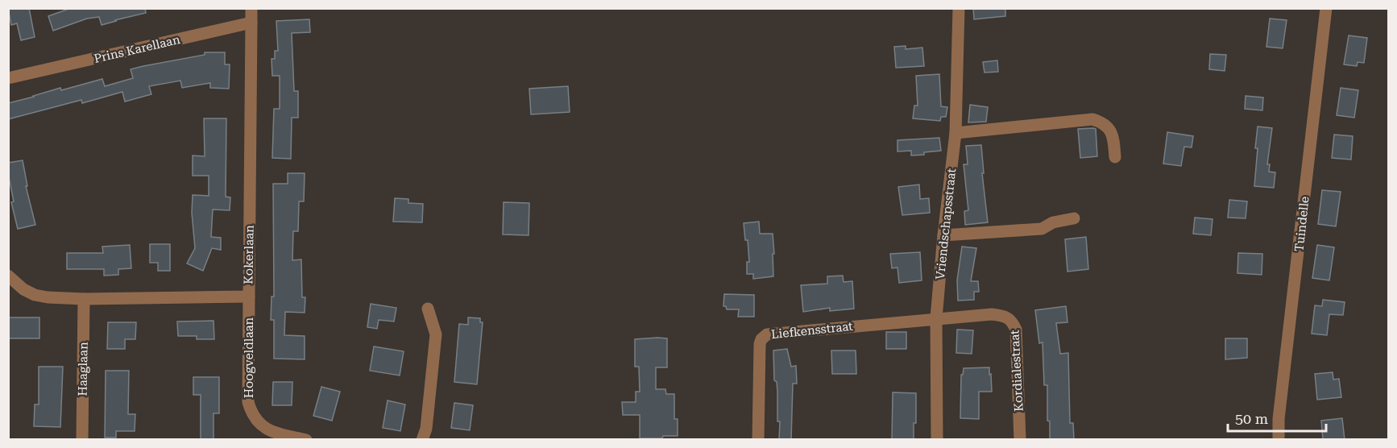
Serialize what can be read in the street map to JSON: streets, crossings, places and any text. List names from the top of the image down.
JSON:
{
  "streets": {
    "street": [
      "Prins Karellaan",
      "Vriendschapsstraat",
      "Tuindelle",
      "Kokerlaan",
      "Liefkensstraat",
      "Hoogveldlaan",
      "Haaglaan",
      "Kordialestraat"
    ]
  },
  "crossings": [
    ["Prins Karellaan", "Kokerlaan"],
    ["Vriendschapsstraat", "Liefkensstraat"],
    ["Vriendschapsstraat", "Kordialestraat"],
    ["Kokerlaan", "Hoogveldlaan"],
    ["Kokerlaan", "Haaglaan"],
    ["Liefkensstraat", "Kordialestraat"]
  ],
  "scale_bar": "50 m"
}
